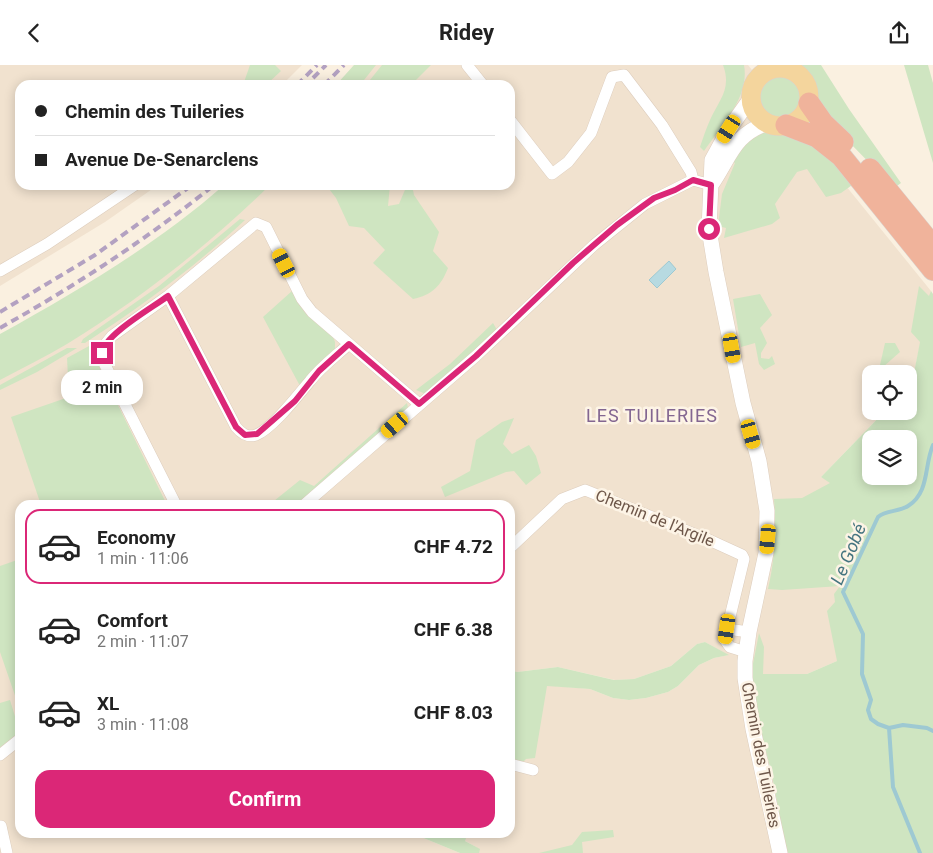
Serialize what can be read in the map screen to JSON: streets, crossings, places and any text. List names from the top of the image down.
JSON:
{
  "streets": {
    "street": ["Chemin de l'Argile", "Chemin des Tuileries"]
  },
  "districts": ["LES TUILERIES"],
  "water": ["Le Gobé"],
  "page": {
    "header": "Ridey",
    "banner": ["Chemin des Tuileries", "Avenue De-Senarclens"],
    "bubble": "2 min",
    "list": [
      {
        "name": "Economy",
        "note": "1 min · 11:06",
        "value": "CHF 4.72"
      },
      {
        "name": "Comfort",
        "note": "2 min · 11:07",
        "value": "CHF 6.38"
      },
      {
        "name": "XL",
        "note": "3 min · 11:08",
        "value": "CHF 8.03"
      }
    ],
    "buttons": "Confirm"
  }
}
